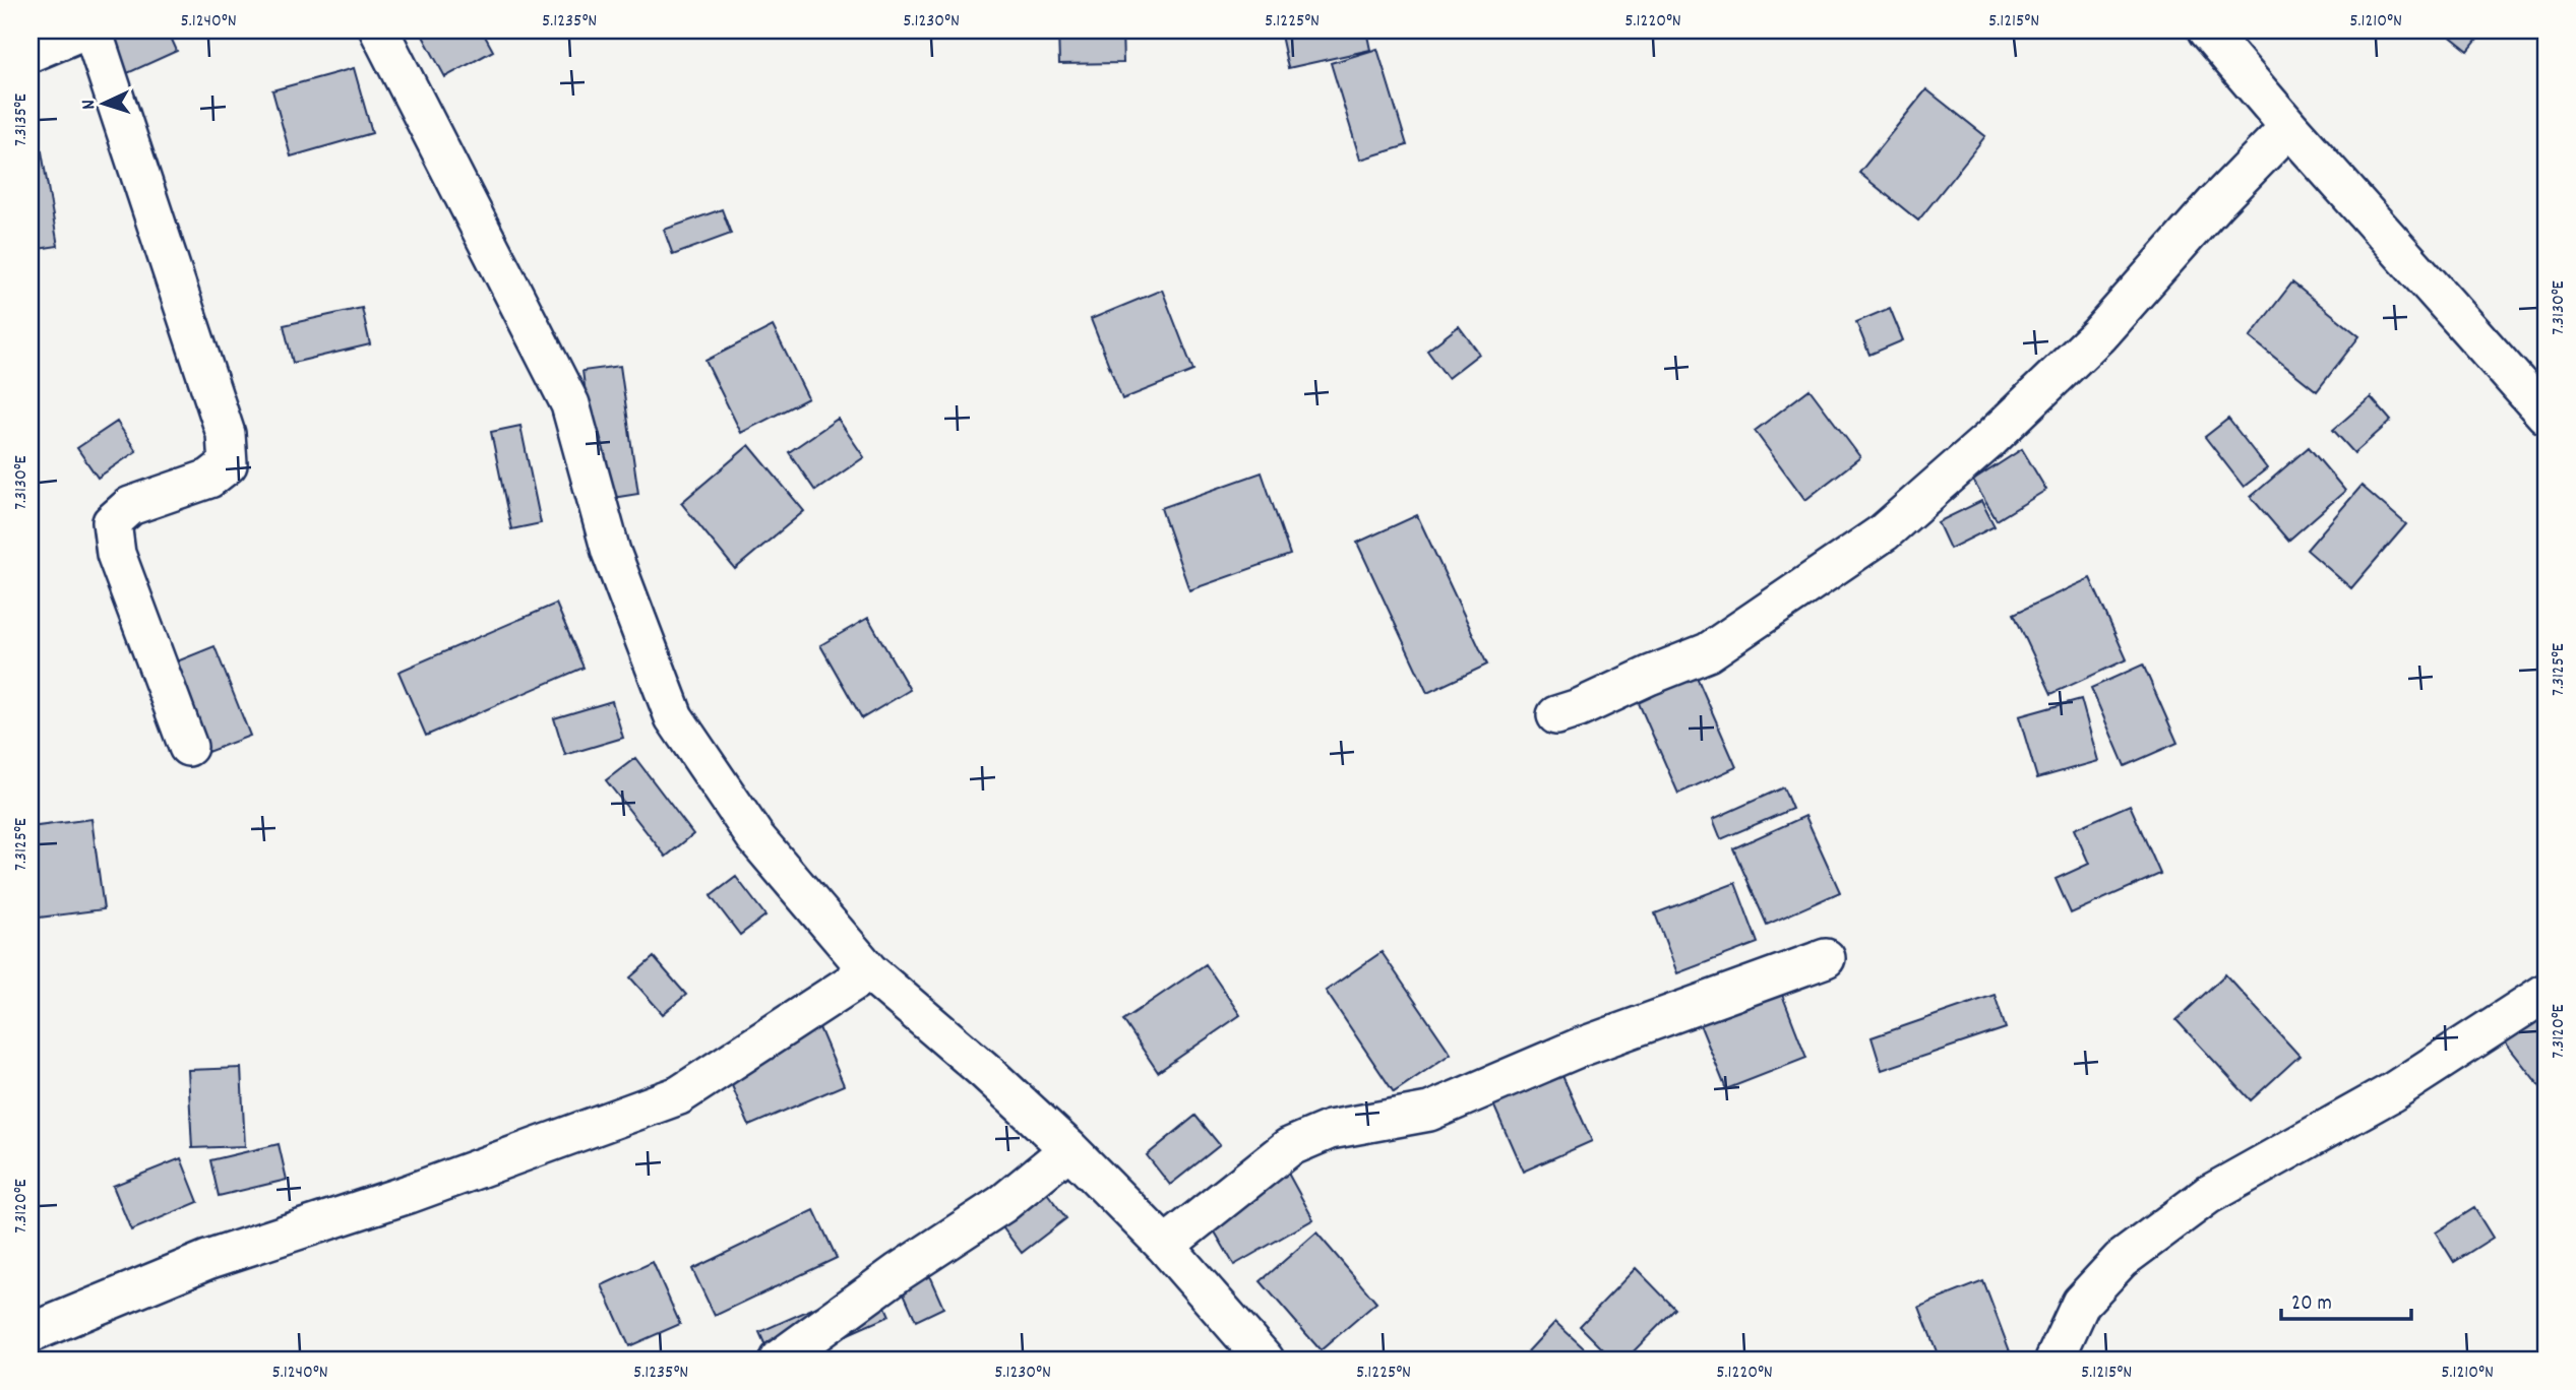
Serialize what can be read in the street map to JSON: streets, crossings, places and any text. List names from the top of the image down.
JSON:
{
  "scale_bar": "20 m",
  "north": "left",
  "coordinates": [
    "5.1240°N",
    "5.1235°N",
    "5.1230°N",
    "5.1225°N",
    "5.1220°N",
    "5.1215°N",
    "5.1210°N",
    "7.3135°E",
    "7.3130°E",
    "7.3125°E",
    "7.3120°E"
  ]
}
